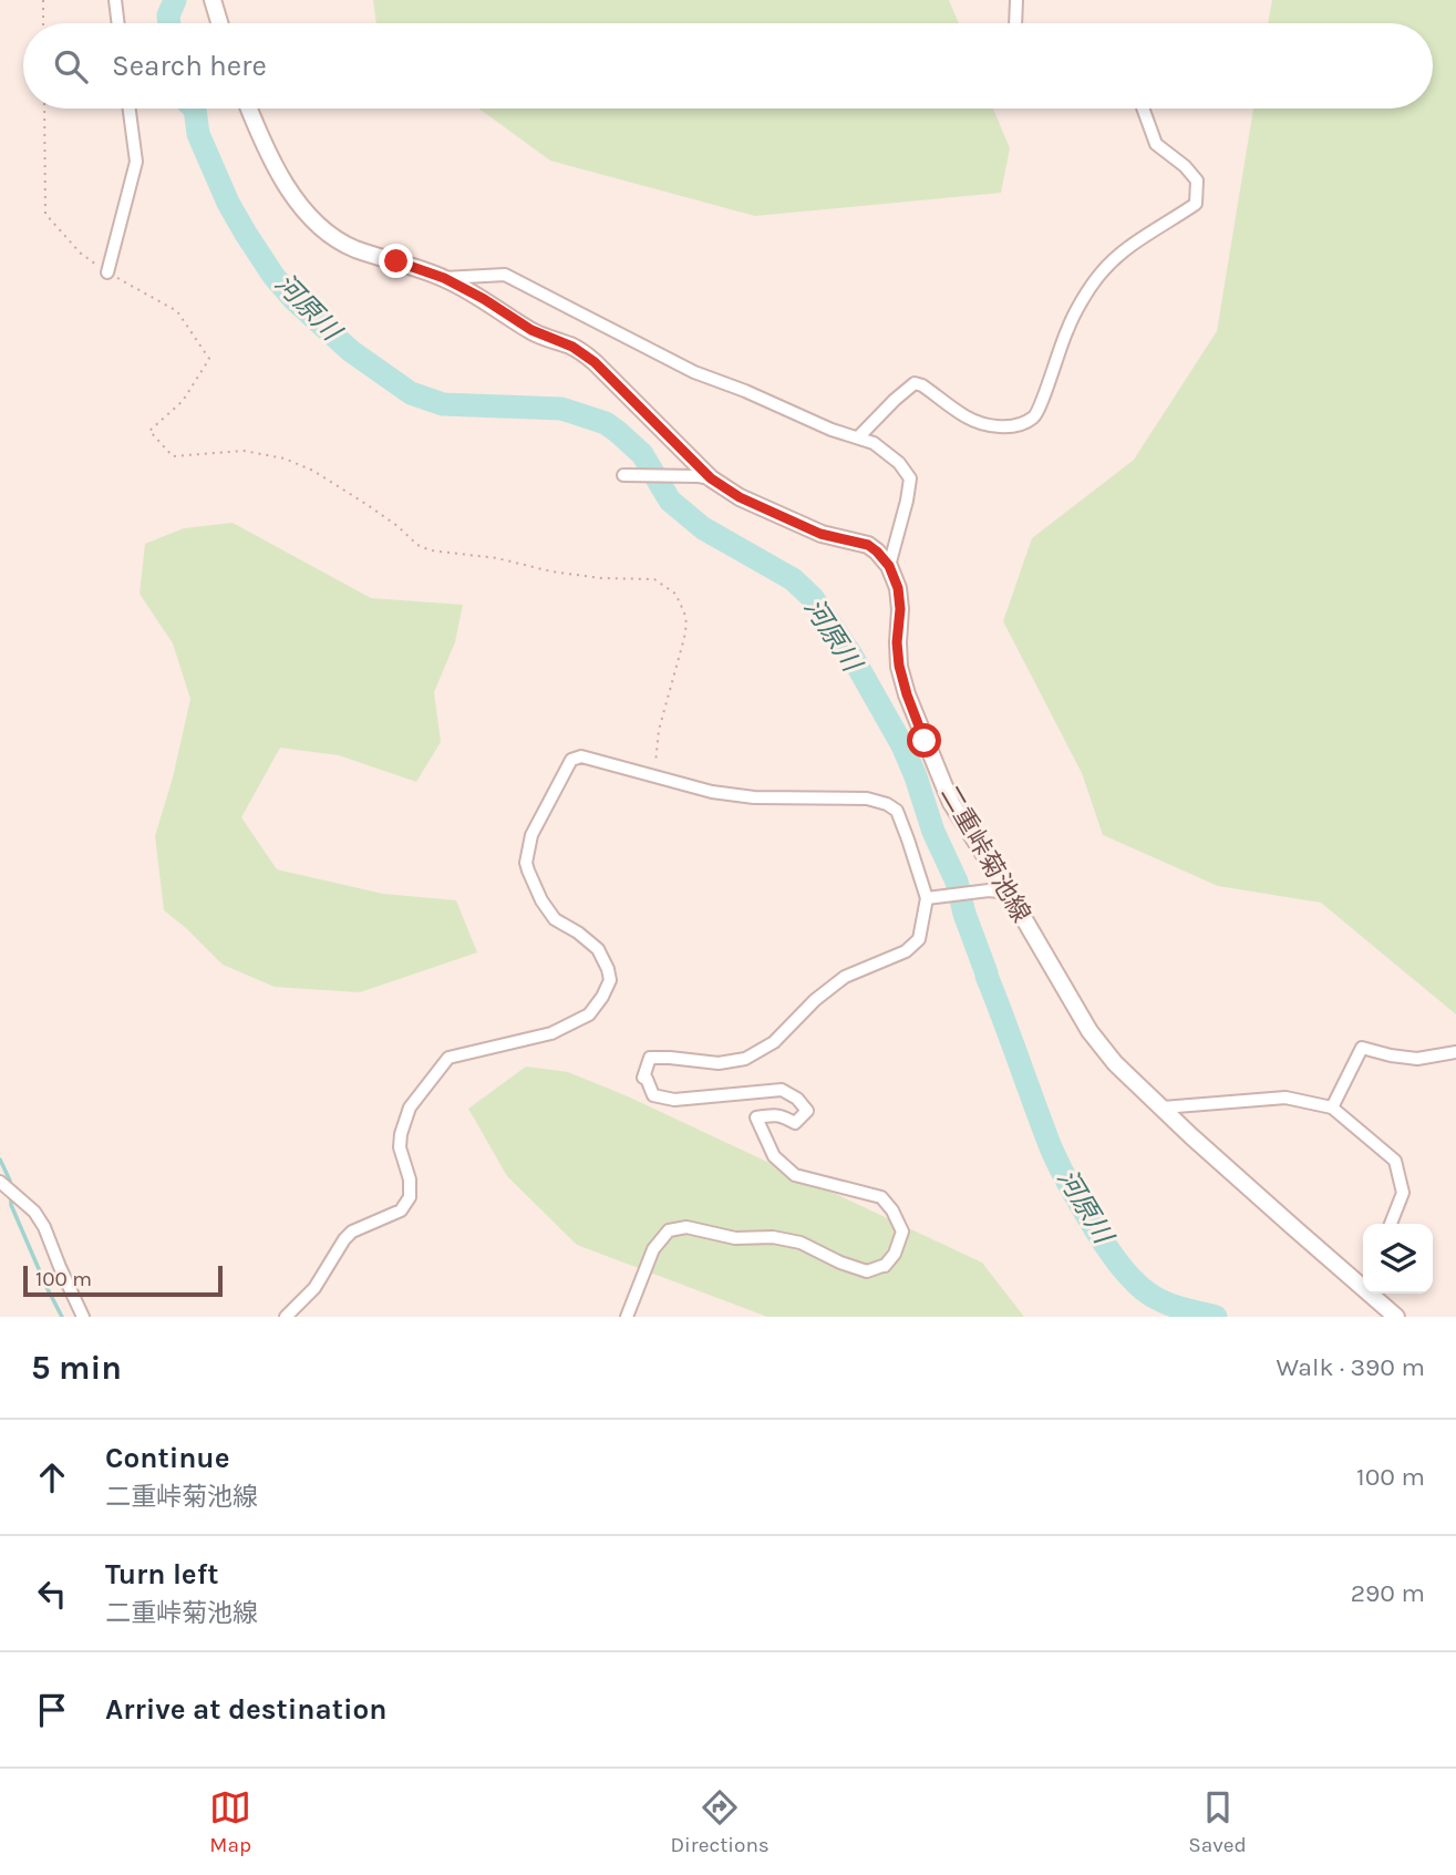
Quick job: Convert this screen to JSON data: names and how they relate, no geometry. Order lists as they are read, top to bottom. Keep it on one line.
{"streets":{"main road":["二重峠菊池線"]},"water":["河原川"],"scale_bar":"100 m","page":{"search":"Search here","scale":"100 m","heading":["5 min","Walk · 390 m"],"list":[["Continue","二重峠菊池線","100 m"],["Turn left","二重峠菊池線","290 m"],"Arrive at destination"],"nav":["Map","Directions","Saved"]}}
